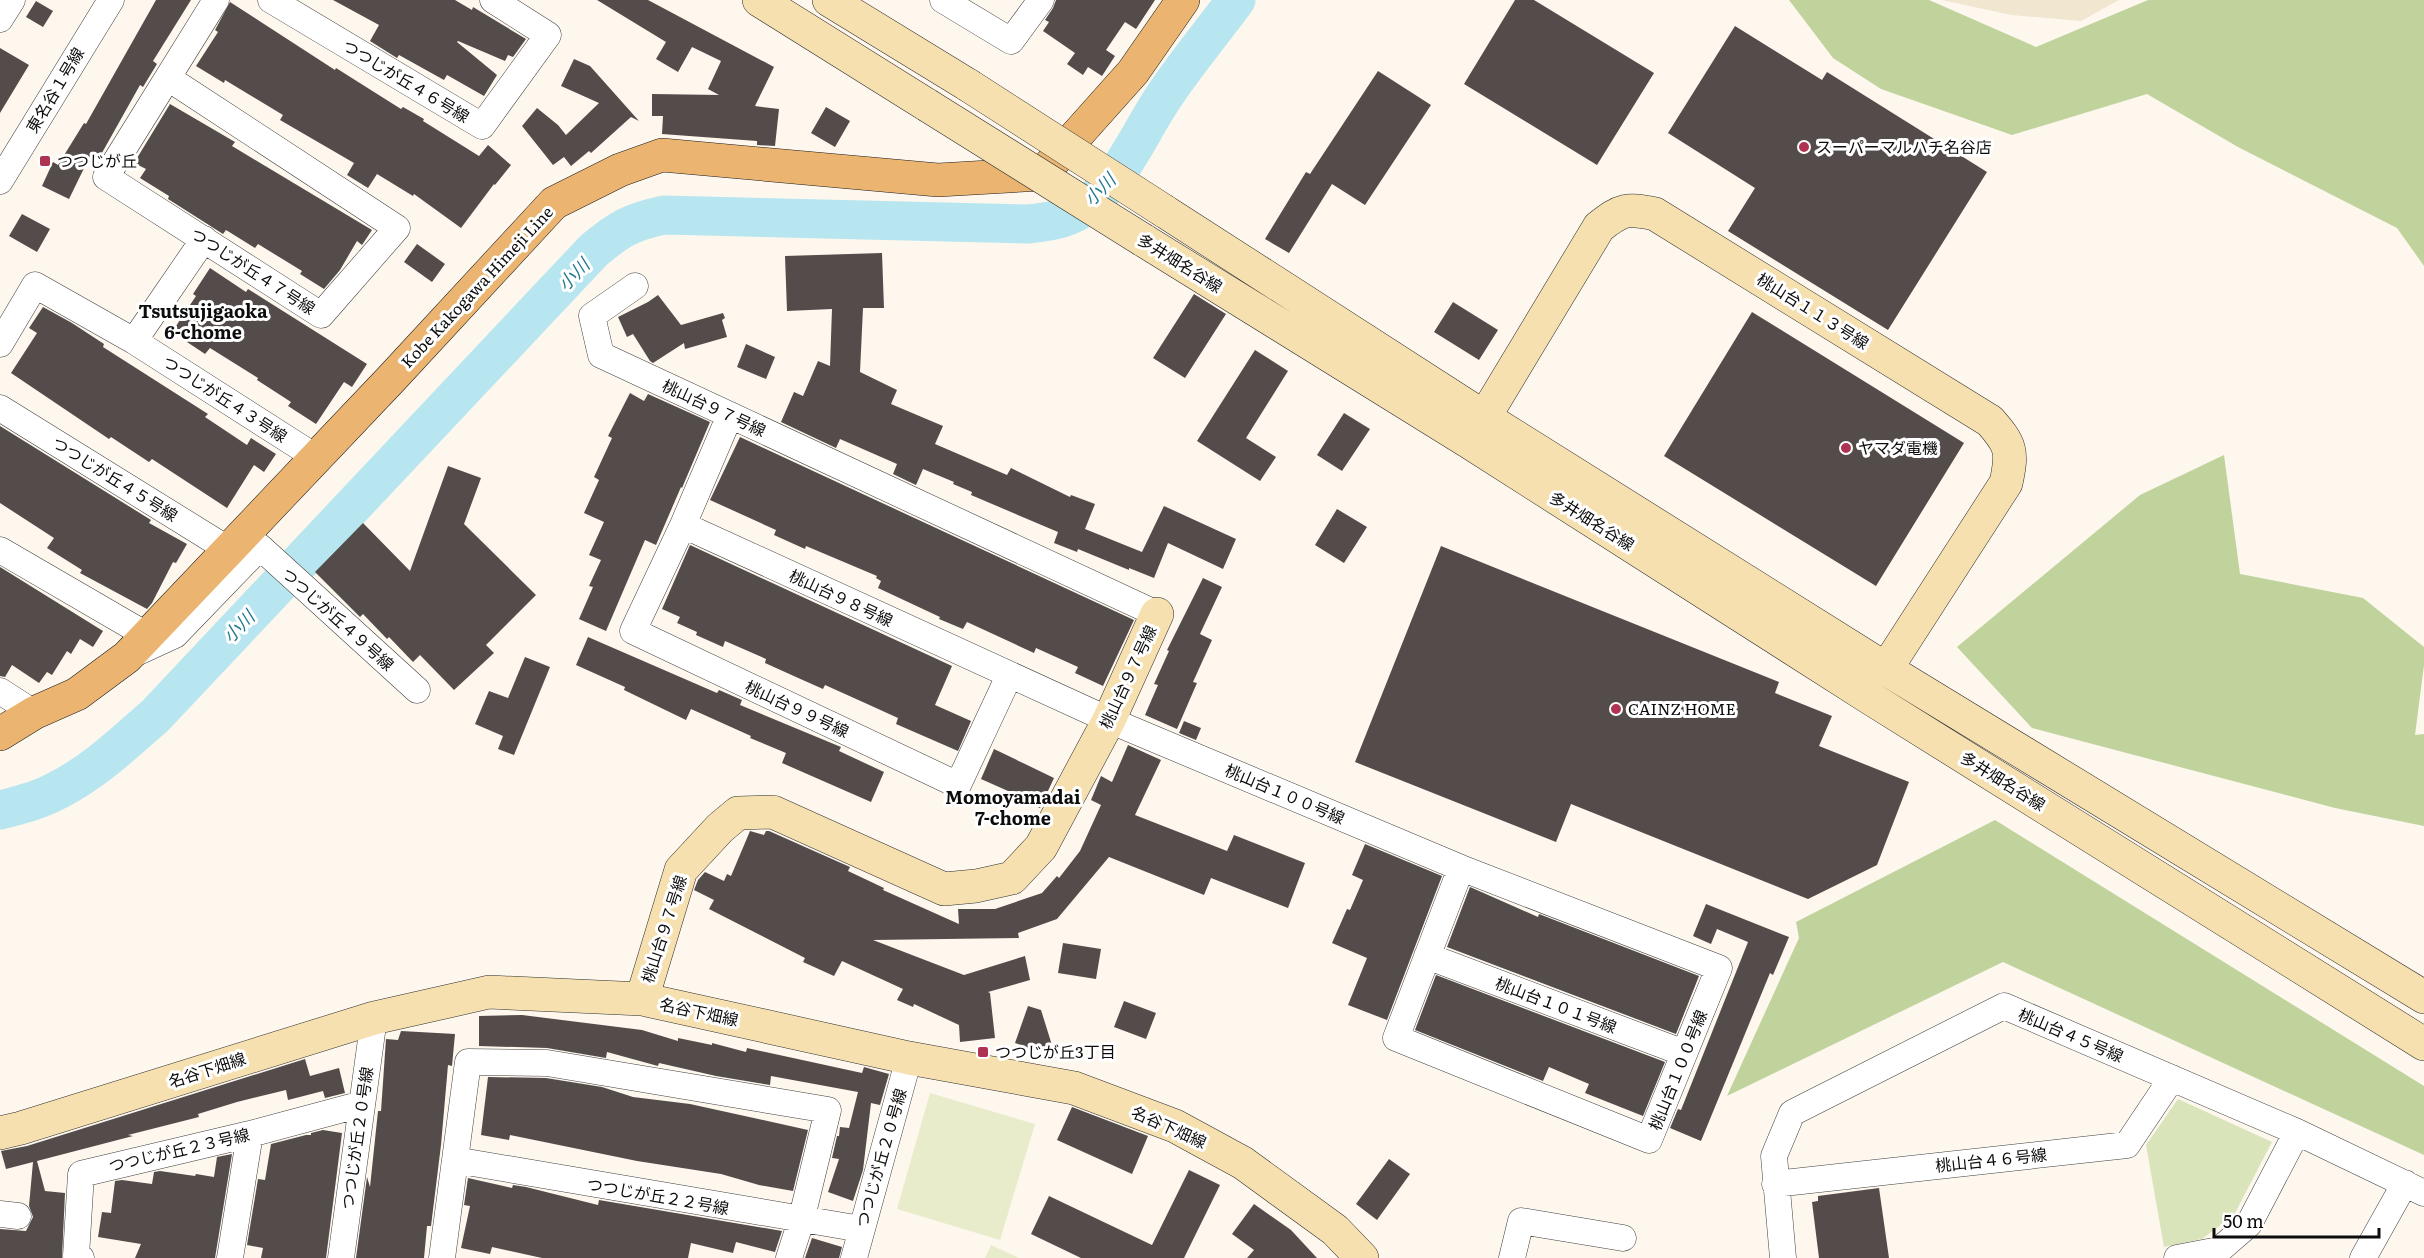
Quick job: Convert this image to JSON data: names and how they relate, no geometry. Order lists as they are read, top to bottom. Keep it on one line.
{"streets":{"main road":["Kobe Kakogawa Himeji Line"],"street":["つつじが丘４６号線","東名谷１号線","多井畑名谷線","つつじが丘４７号線","桃山台１１３号線","つつじが丘４３号線","桃山台９７号線","つつじが丘４５号線","桃山台９８号線","つつじが丘４９号線","桃山台９９号線","桃山台１００号線","桃山台１０１号線","名谷下畑線","桃山台４５号線","つつじが丘２０号線","つつじが丘２３号線","桃山台４６号線","つつじが丘２２号線"]},"crossings":[["多井畑名谷線","桃山台１１３号線"],["Kobe Kakogawa Himeji Line","つつじが丘４３号線"],["Kobe Kakogawa Himeji Line","つつじが丘４５号線"],["Kobe Kakogawa Himeji Line","つつじが丘４９号線"],["桃山台９７号線","桃山台９８号線"],["桃山台９７号線","桃山台１００号線"],["桃山台９７号線","名谷下畑線"],["つつじが丘４５号線","つつじが丘４９号線"],["桃山台９８号線","桃山台９９号線"],["桃山台９８号線","桃山台１００号線"],["桃山台１００号線","桃山台１０１号線"],["名谷下畑線","つつじが丘２０号線"],["桃山台４５号線","桃山台４６号線"],["つつじが丘２０号線","つつじが丘２３号線"],["つつじが丘２０号線","つつじが丘２２号線"]],"districts":["Tsutsujigaoka 6-chome","Momoyamadai 7-chome"],"water":["小川"],"places":{"other":["スーパーマルハチ名谷店","ヤマダ電機","CAINZ HOME"],"transit":["つつじが丘","つつじが丘3丁目"]},"scale_bar":"50 m"}
